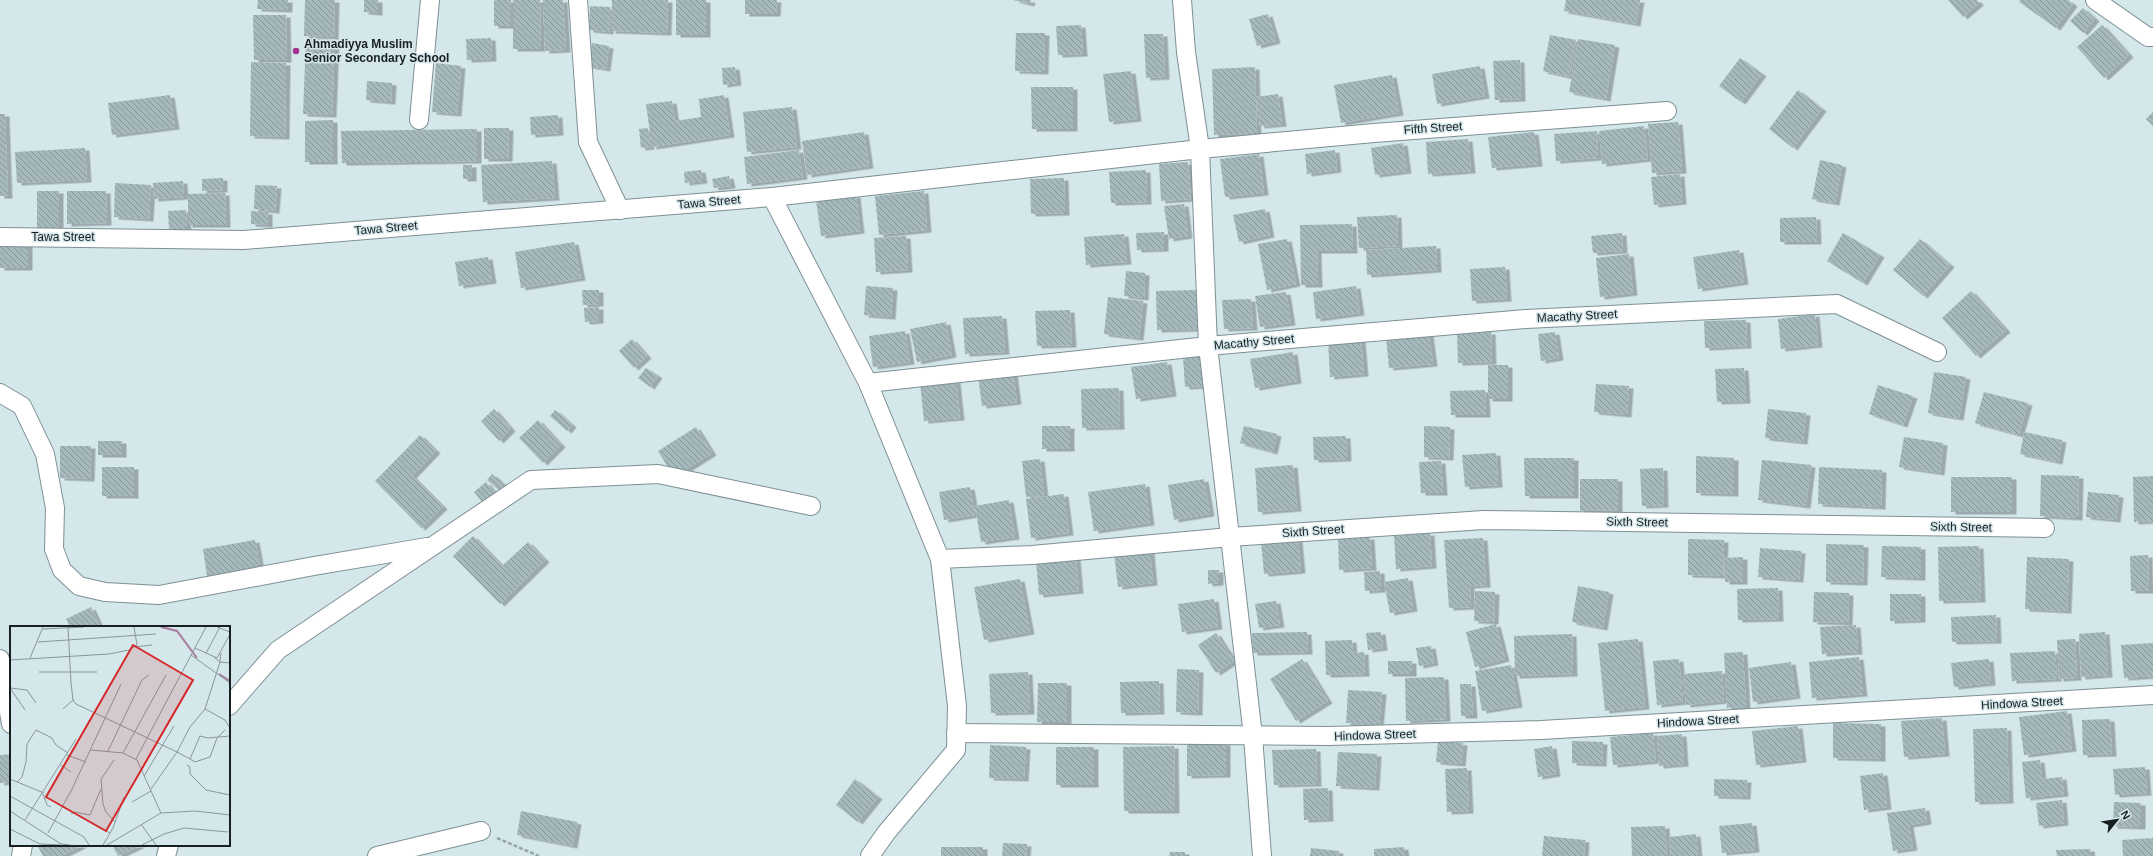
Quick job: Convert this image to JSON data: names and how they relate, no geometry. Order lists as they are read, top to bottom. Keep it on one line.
{"streets":{"street":["Fifth Street","Tawa Street","Macathy Street","Sixth Street","Hindowa Street"]},"crossings":[["Fifth Street","Tawa Street"]],"places":["Ahmadiyya Muslim Senior Secondary School"],"north":"top right"}
